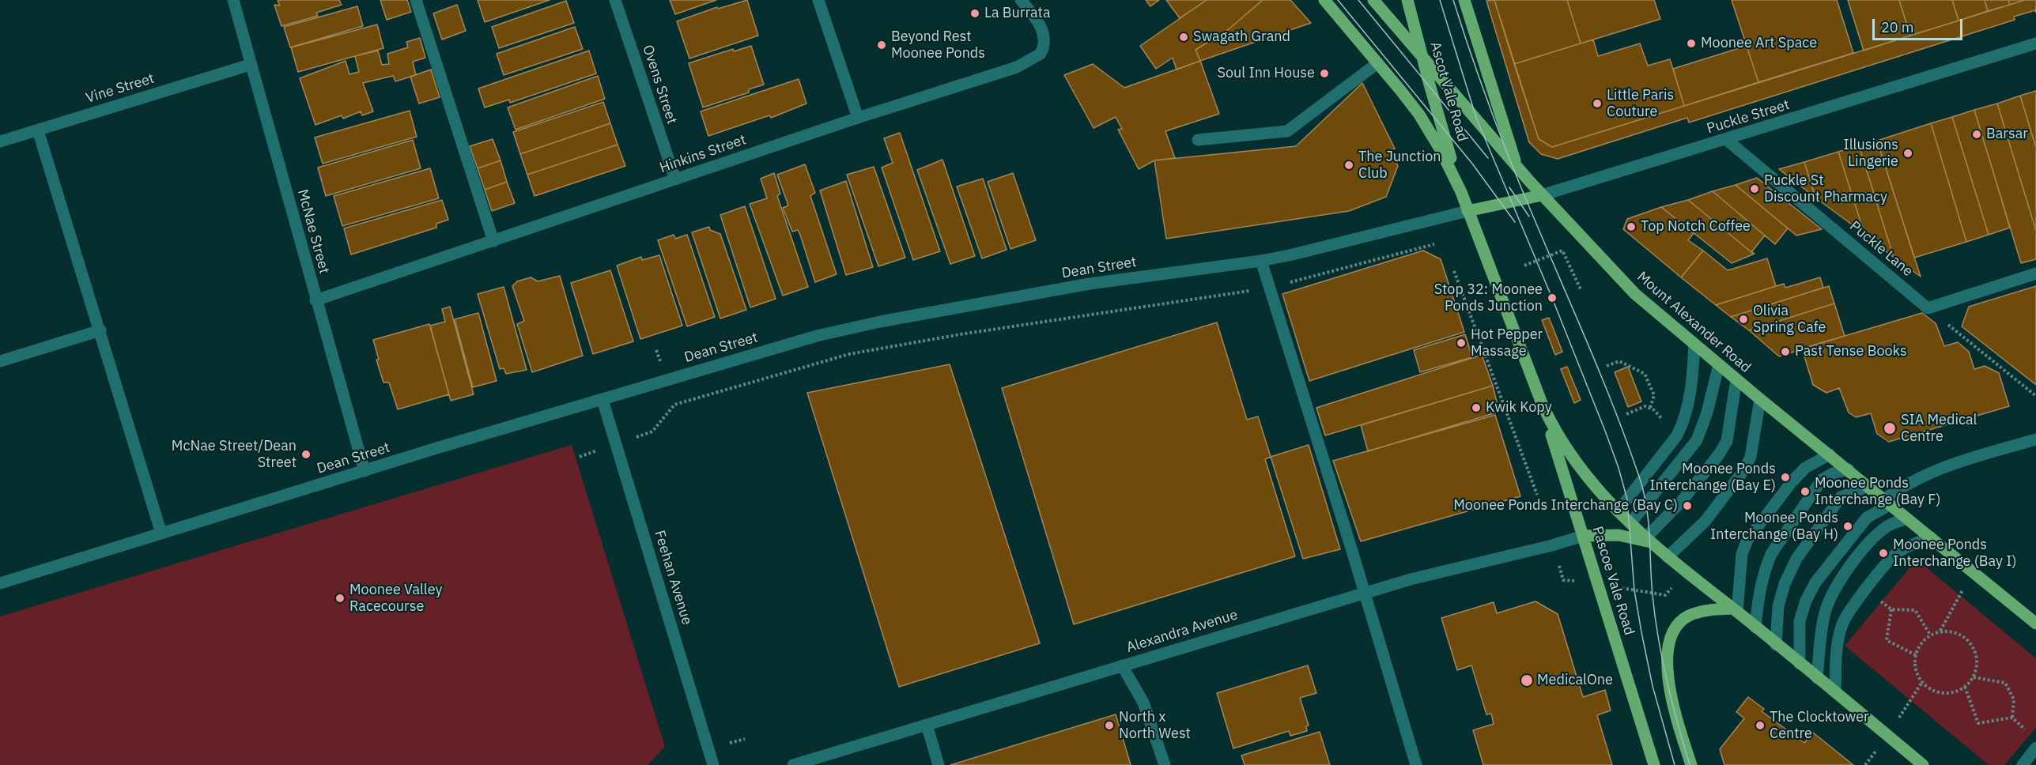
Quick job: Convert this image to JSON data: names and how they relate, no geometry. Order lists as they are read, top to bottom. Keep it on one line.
{"streets":{"main road":["Ascot Vale Road","Puckle Street","Mount Alexander Road","Pascoe Vale Road"],"street":["Ovens Street","Vine Street","Hinkins Street","McNae Street","Puckle Lane","Dean Street","Feehan Avenue","Alexandra Avenue"]},"crossings":[["Ovens Street","Hinkins Street"],["Vine Street","McNae Street"],["Ascot Vale Road","Mount Alexander Road"],["Puckle Street","Puckle Lane"],["Puckle Street","Dean Street"],["Puckle Street","Mount Alexander Road"],["Hinkins Street","McNae Street"],["McNae Street","Dean Street"],["Dean Street","Feehan Avenue"],["Pascoe Vale Road","Alexandra Avenue"]],"places":["La Burrata","Swagath Grand","Moonee Art Space","Beyond Rest Moonee Ponds","Soul Inn House","Little Paris Couture","Barsar","Illusions Lingerie","The Junction Club","Puckle St Discount Pharmacy","Top Notch Coffee","Stop 32: Moonee Ponds Junction","Olivia Spring Cafe","Hot Pepper Massage","Past Tense Books","Kwik Kopy","SIA Medical Centre","McNae Street/Dean Street","Moonee Ponds Interchange (Bay E)","Moonee Ponds Interchange (Bay F)","Moonee Ponds Interchange (Bay C)","Moonee Ponds Interchange (Bay H)","Moonee Ponds Interchange (Bay I)","Moonee Valley Racecourse","MedicalOne","North x North West","The Clocktower Centre"],"scale_bar":"20 m"}
